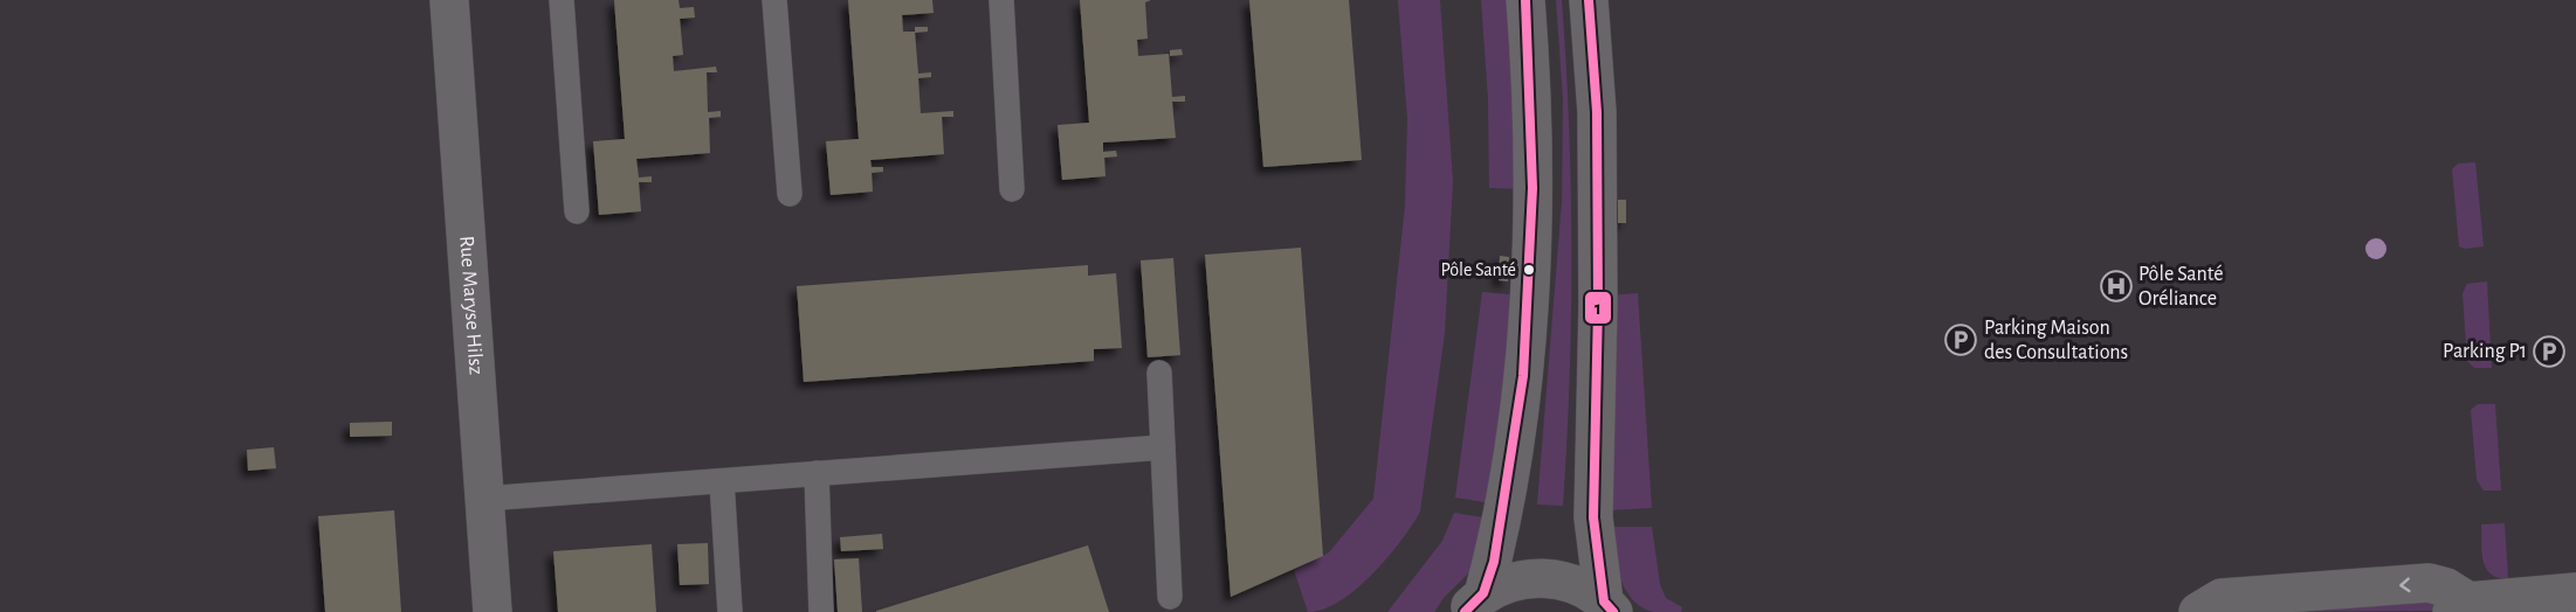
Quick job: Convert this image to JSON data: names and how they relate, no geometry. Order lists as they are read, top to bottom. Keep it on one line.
{"streets":{"main road":["Rue Maryse Hilsz"]},"places":{"other":["Pôle Santé"],"hospital":["Pôle Santé Oréliance"],"parking":["Parking Maison des Consultations","Parking P1"]},"lines":["transit line 1"]}
